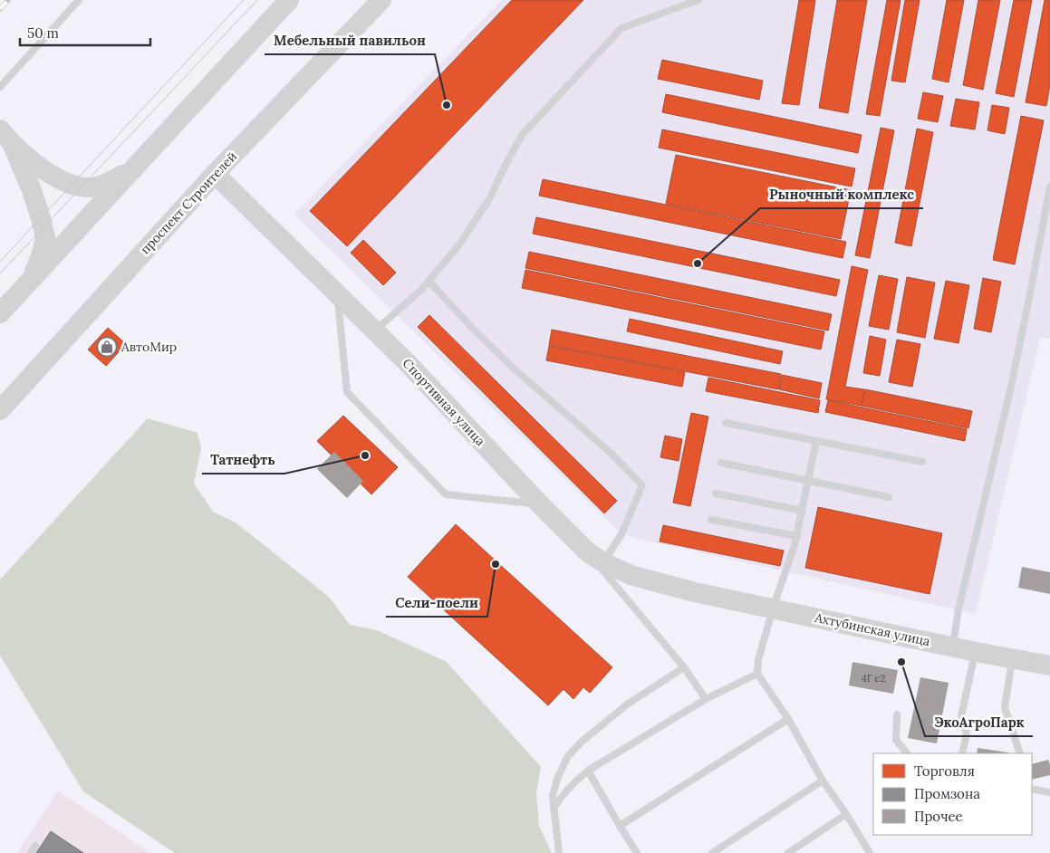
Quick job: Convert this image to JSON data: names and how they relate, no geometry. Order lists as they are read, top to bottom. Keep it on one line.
{"streets":{"street":["проспект Строителей","Спортивная улица","Ахтубинская улица"]},"crossings":[["проспект Строителей","Спортивная улица"],["Спортивная улица","Ахтубинская улица"]],"places":{"other":["Мебельный павильон","Рыночный комплекс","Татнефть","Сели-поели","ЭкоАгроПарк"],"shop":["АвтоМир"]},"house_numbers":["4Г с2"],"legend":["Торговля","Промзона","Прочее"],"scale_bar":"50 m"}
